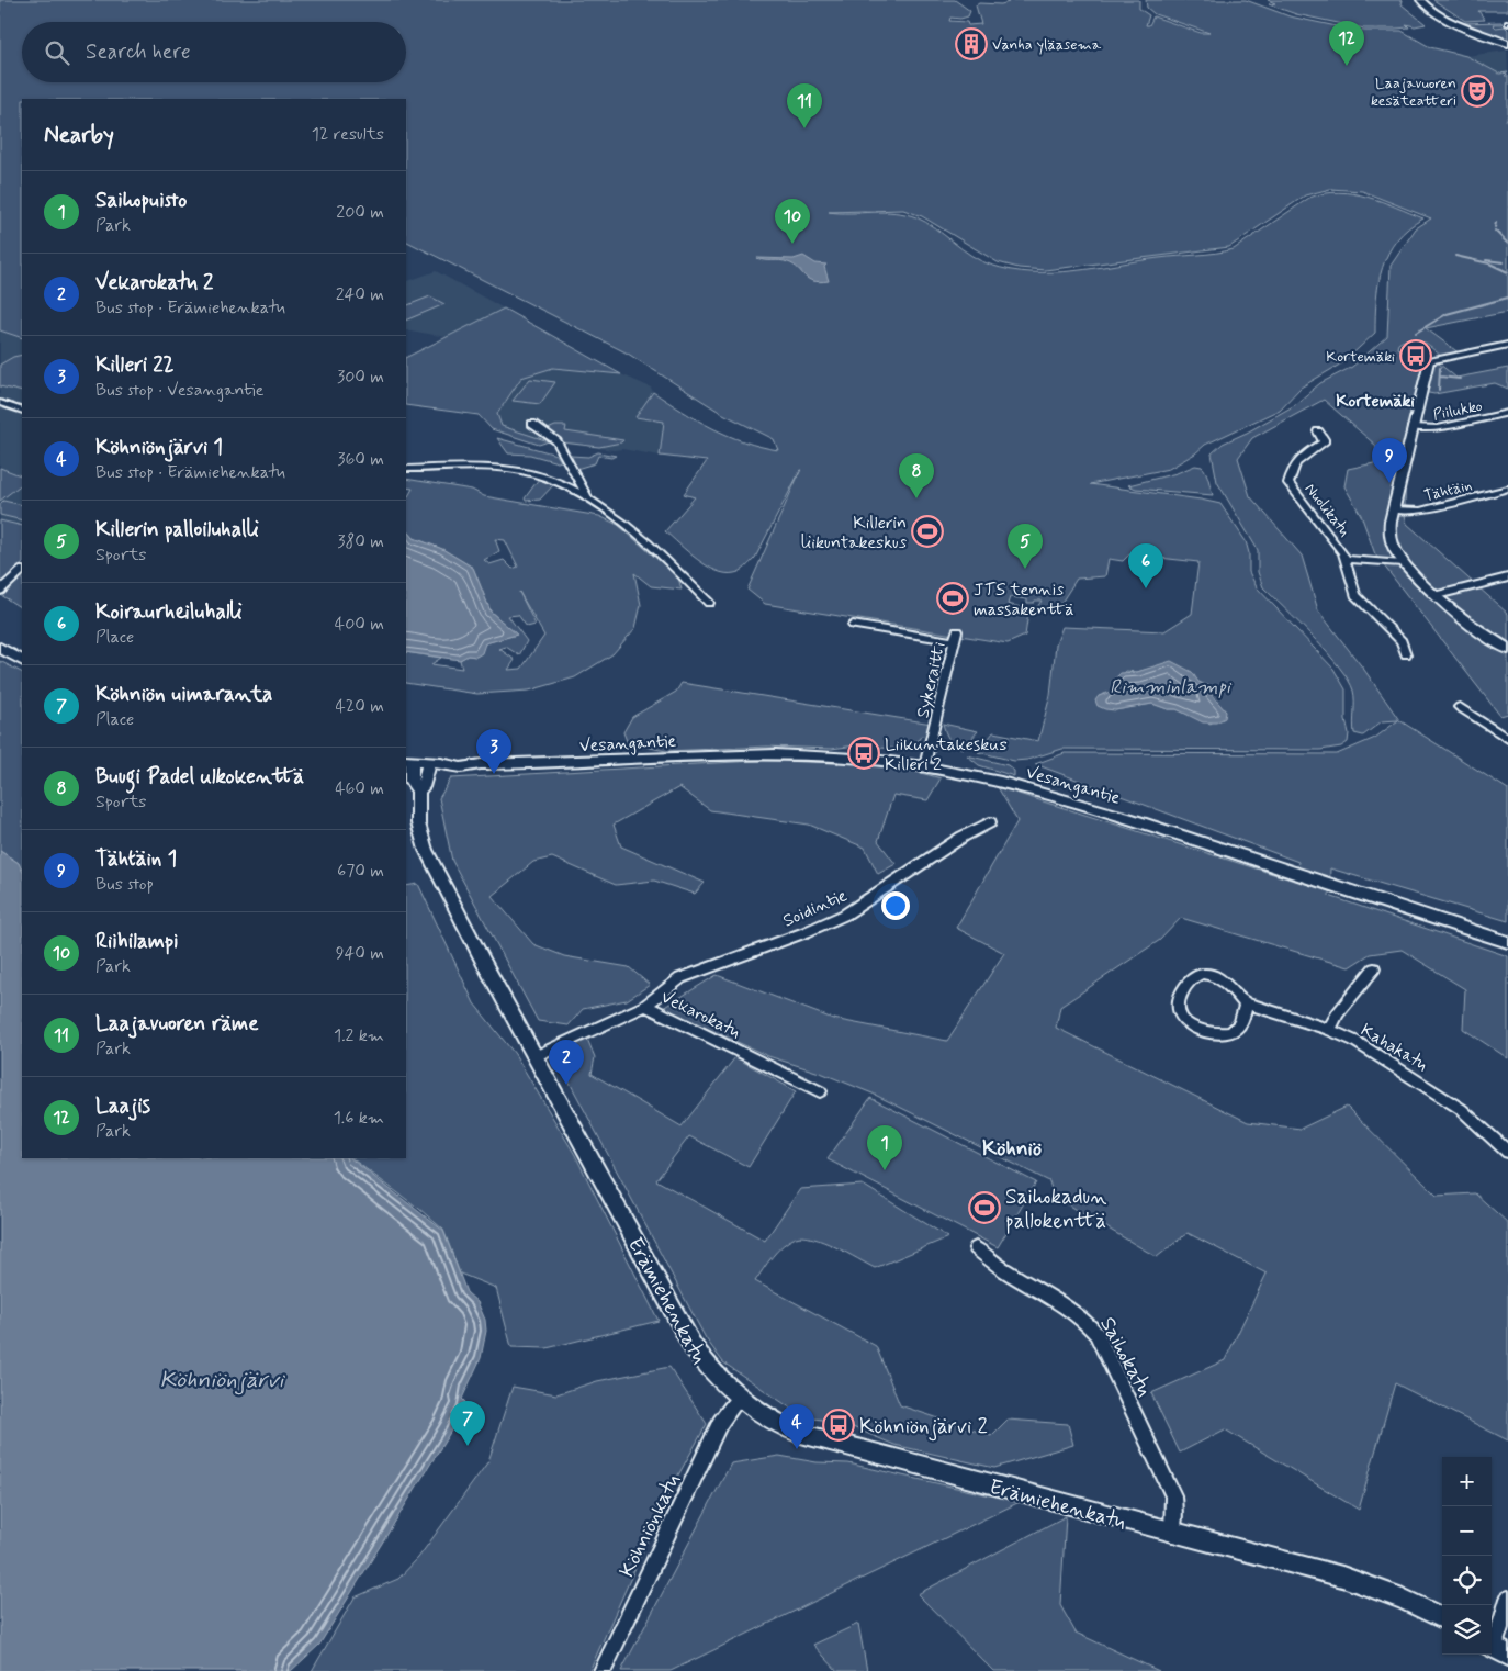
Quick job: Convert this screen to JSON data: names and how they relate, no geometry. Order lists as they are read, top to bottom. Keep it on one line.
{"streets":{"street":["Piilukko","Tähtäin","Nuolikatu","Sykeraitti","Vesangantie","Soidintie","Vekarokatu","Kahakatu","Erämiehenkatu","Saihokatu","Köhniönkatu"]},"crossings":[["Sykeraitti","Vesangantie"],["Vesangantie","Erämiehenkatu"],["Soidintie","Vekarokatu"],["Vekarokatu","Erämiehenkatu"],["Erämiehenkatu","Saihokatu"],["Erämiehenkatu","Köhniönkatu"]],"districts":["Kortemäki","Köhniö"],"water":["Rimminlampi","Köhniönjärvi"],"places":{"building":["Vanha yläasema"],"theatre":["Laajavuoren kesäteatteri"],"bus stop":["Kortemäki","Liikuntakeskus Killeri 2","Köhniönjärvi 2"],"sports":["Killerin liikuntakeskus","JTS tennis massakenttä","Saihokadun pallokenttä"]},"page":{"pins":["12","11","10","9","8","5","6","3","2","1","7","4"],"search":"Search here","heading":["Nearby","12 results"],"list":[{"mark":"1","name":"Saihopuisto","note":"Park","value":"200 m"},{"mark":"2","name":"Vekarokatu 2","note":"Bus stop · Erämiehenkatu","value":"240 m"},{"mark":"3","name":"Killeri 22","note":"Bus stop · Vesangantie","value":"300 m"},{"mark":"4","name":"Köhniönjärvi 1","note":"Bus stop · Erämiehenkatu","value":"360 m"},{"mark":"5","name":"Killerin palloiluhalli","note":"Sports","value":"380 m"},{"mark":"6","name":"Koiraurheiluhalli","note":"Place","value":"400 m"},{"mark":"7","name":"Köhniön uimaranta","note":"Place","value":"420 m"},{"mark":"8","name":"Buugi Padel ulkokenttä","note":"Sports","value":"460 m"},{"mark":"9","name":"Tähtäin 1","note":"Bus stop","value":"670 m"},{"mark":"10","name":"Riihilampi","note":"Park","value":"940 m"},{"mark":"11","name":"Laajavuoren räme","note":"Park","value":"1.2 km"},{"mark":"12","name":"Laajis","note":"Park","value":"1.6 km"}],"map_buttons":["+","−"]}}
